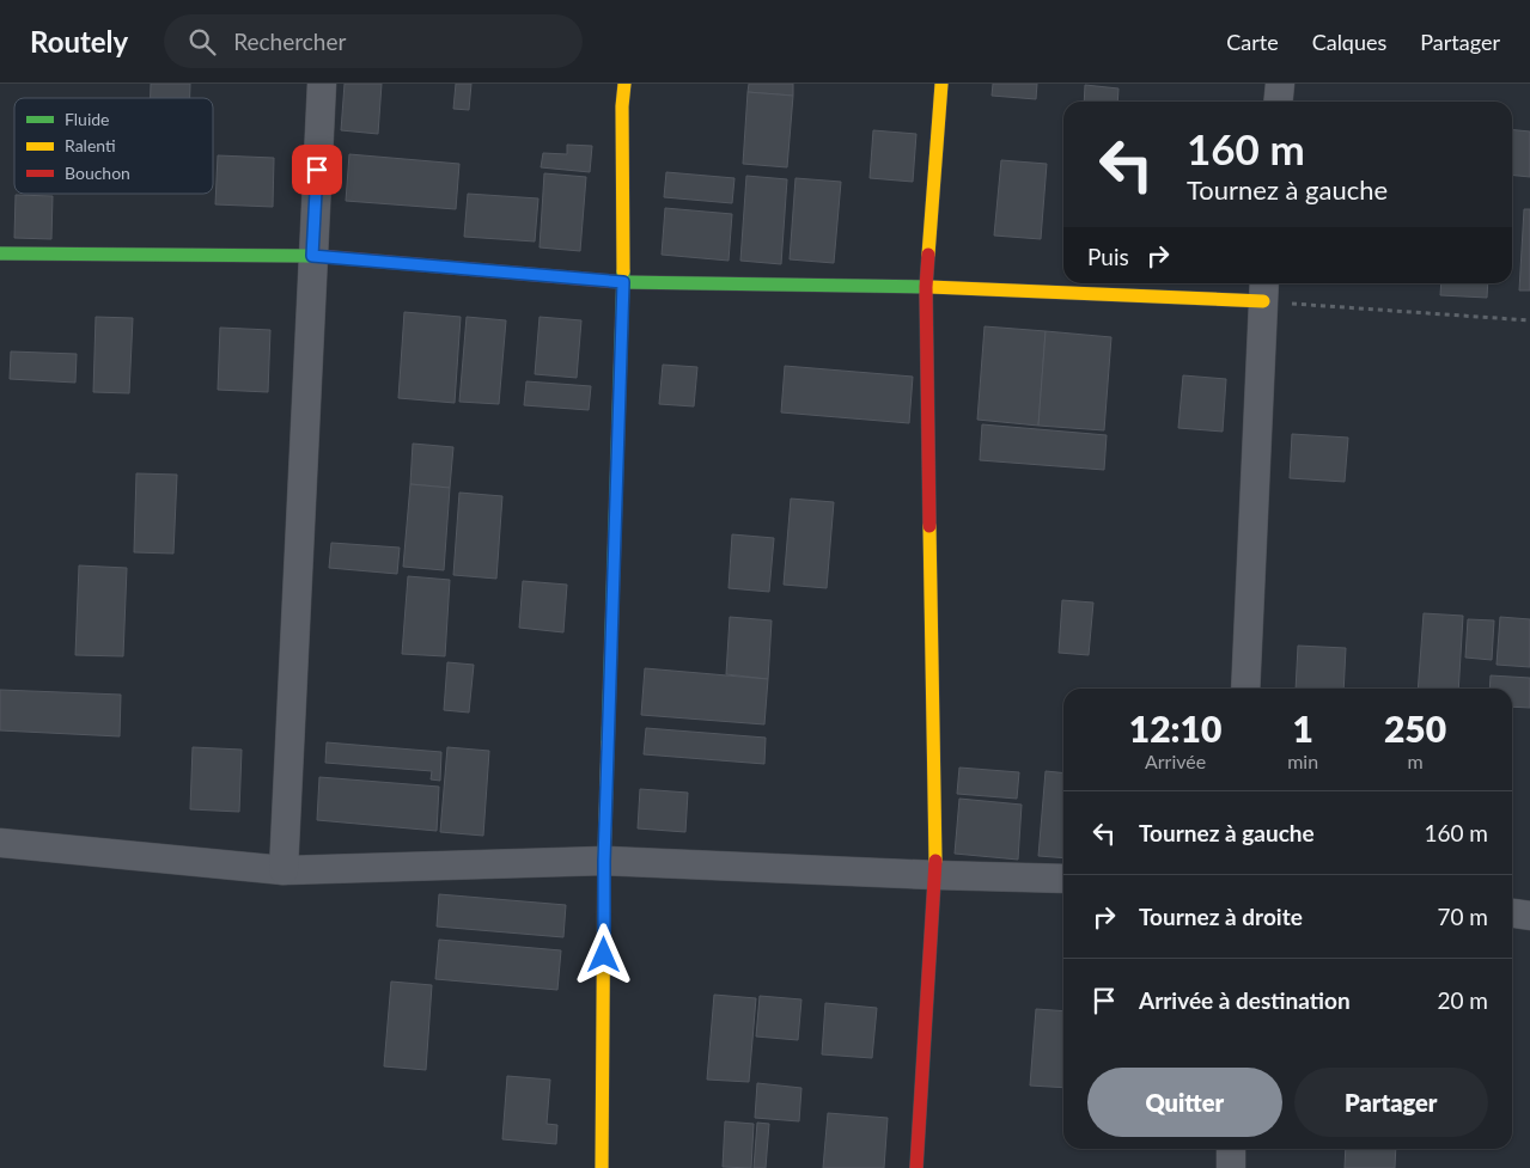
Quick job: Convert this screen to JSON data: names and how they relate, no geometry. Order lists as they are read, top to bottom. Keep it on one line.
{"legend":["Fluide","Ralenti","Bouchon"],"page":{"header":"Routely","search":"Rechercher","nav":["Carte","Calques","Partager"],"turn":["160 m","Tournez à gauche"],"then":"Puis","eta":["12:10","Arrivée","1","min","250","m"],"list":[{"name":"Tournez à gauche","value":"160 m"},{"name":"Tournez à droite","value":"70 m"},{"name":"Arrivée à destination","value":"20 m"}],"buttons":["Quitter","Partager"]}}
